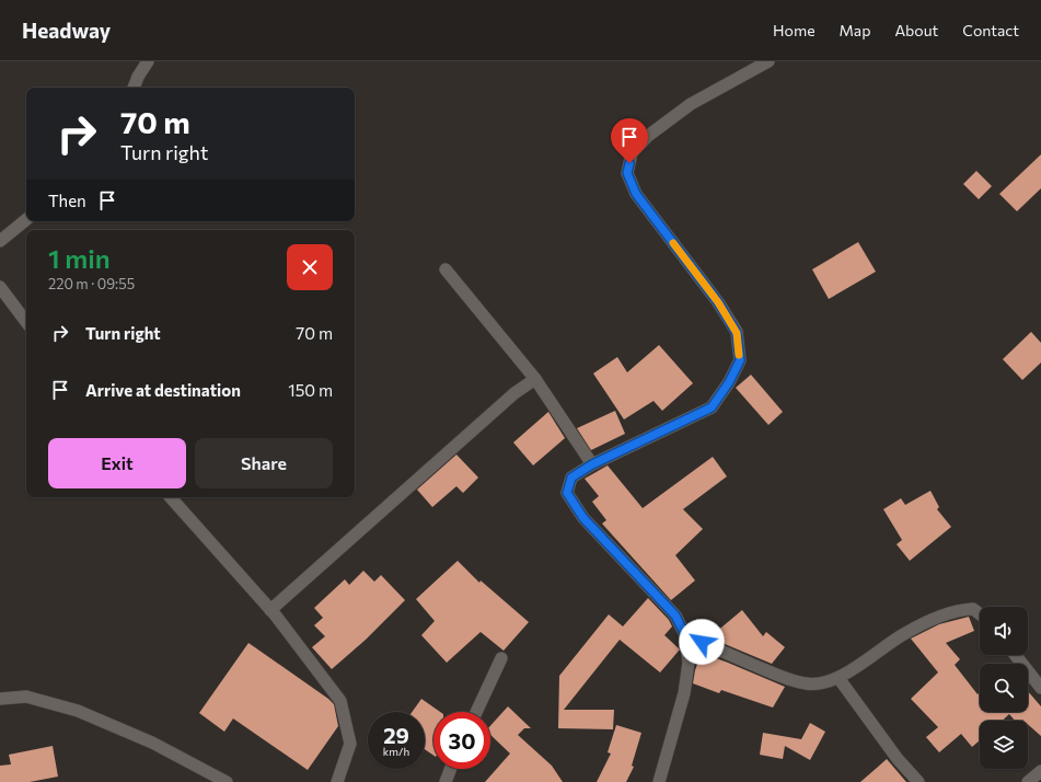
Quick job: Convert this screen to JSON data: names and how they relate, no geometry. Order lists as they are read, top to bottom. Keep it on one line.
{"page":{"header":"Headway","nav":["Home","Map","About","Contact"],"turn":["70 m","Turn right"],"then":"Then","heading":["1 min","220 m · 09:55"],"list":[{"name":"Turn right","value":"70 m"},{"name":"Arrive at destination","value":"150 m"}],"buttons":["Exit","Share"],"speed":"29 km/h","limit":"30"}}
